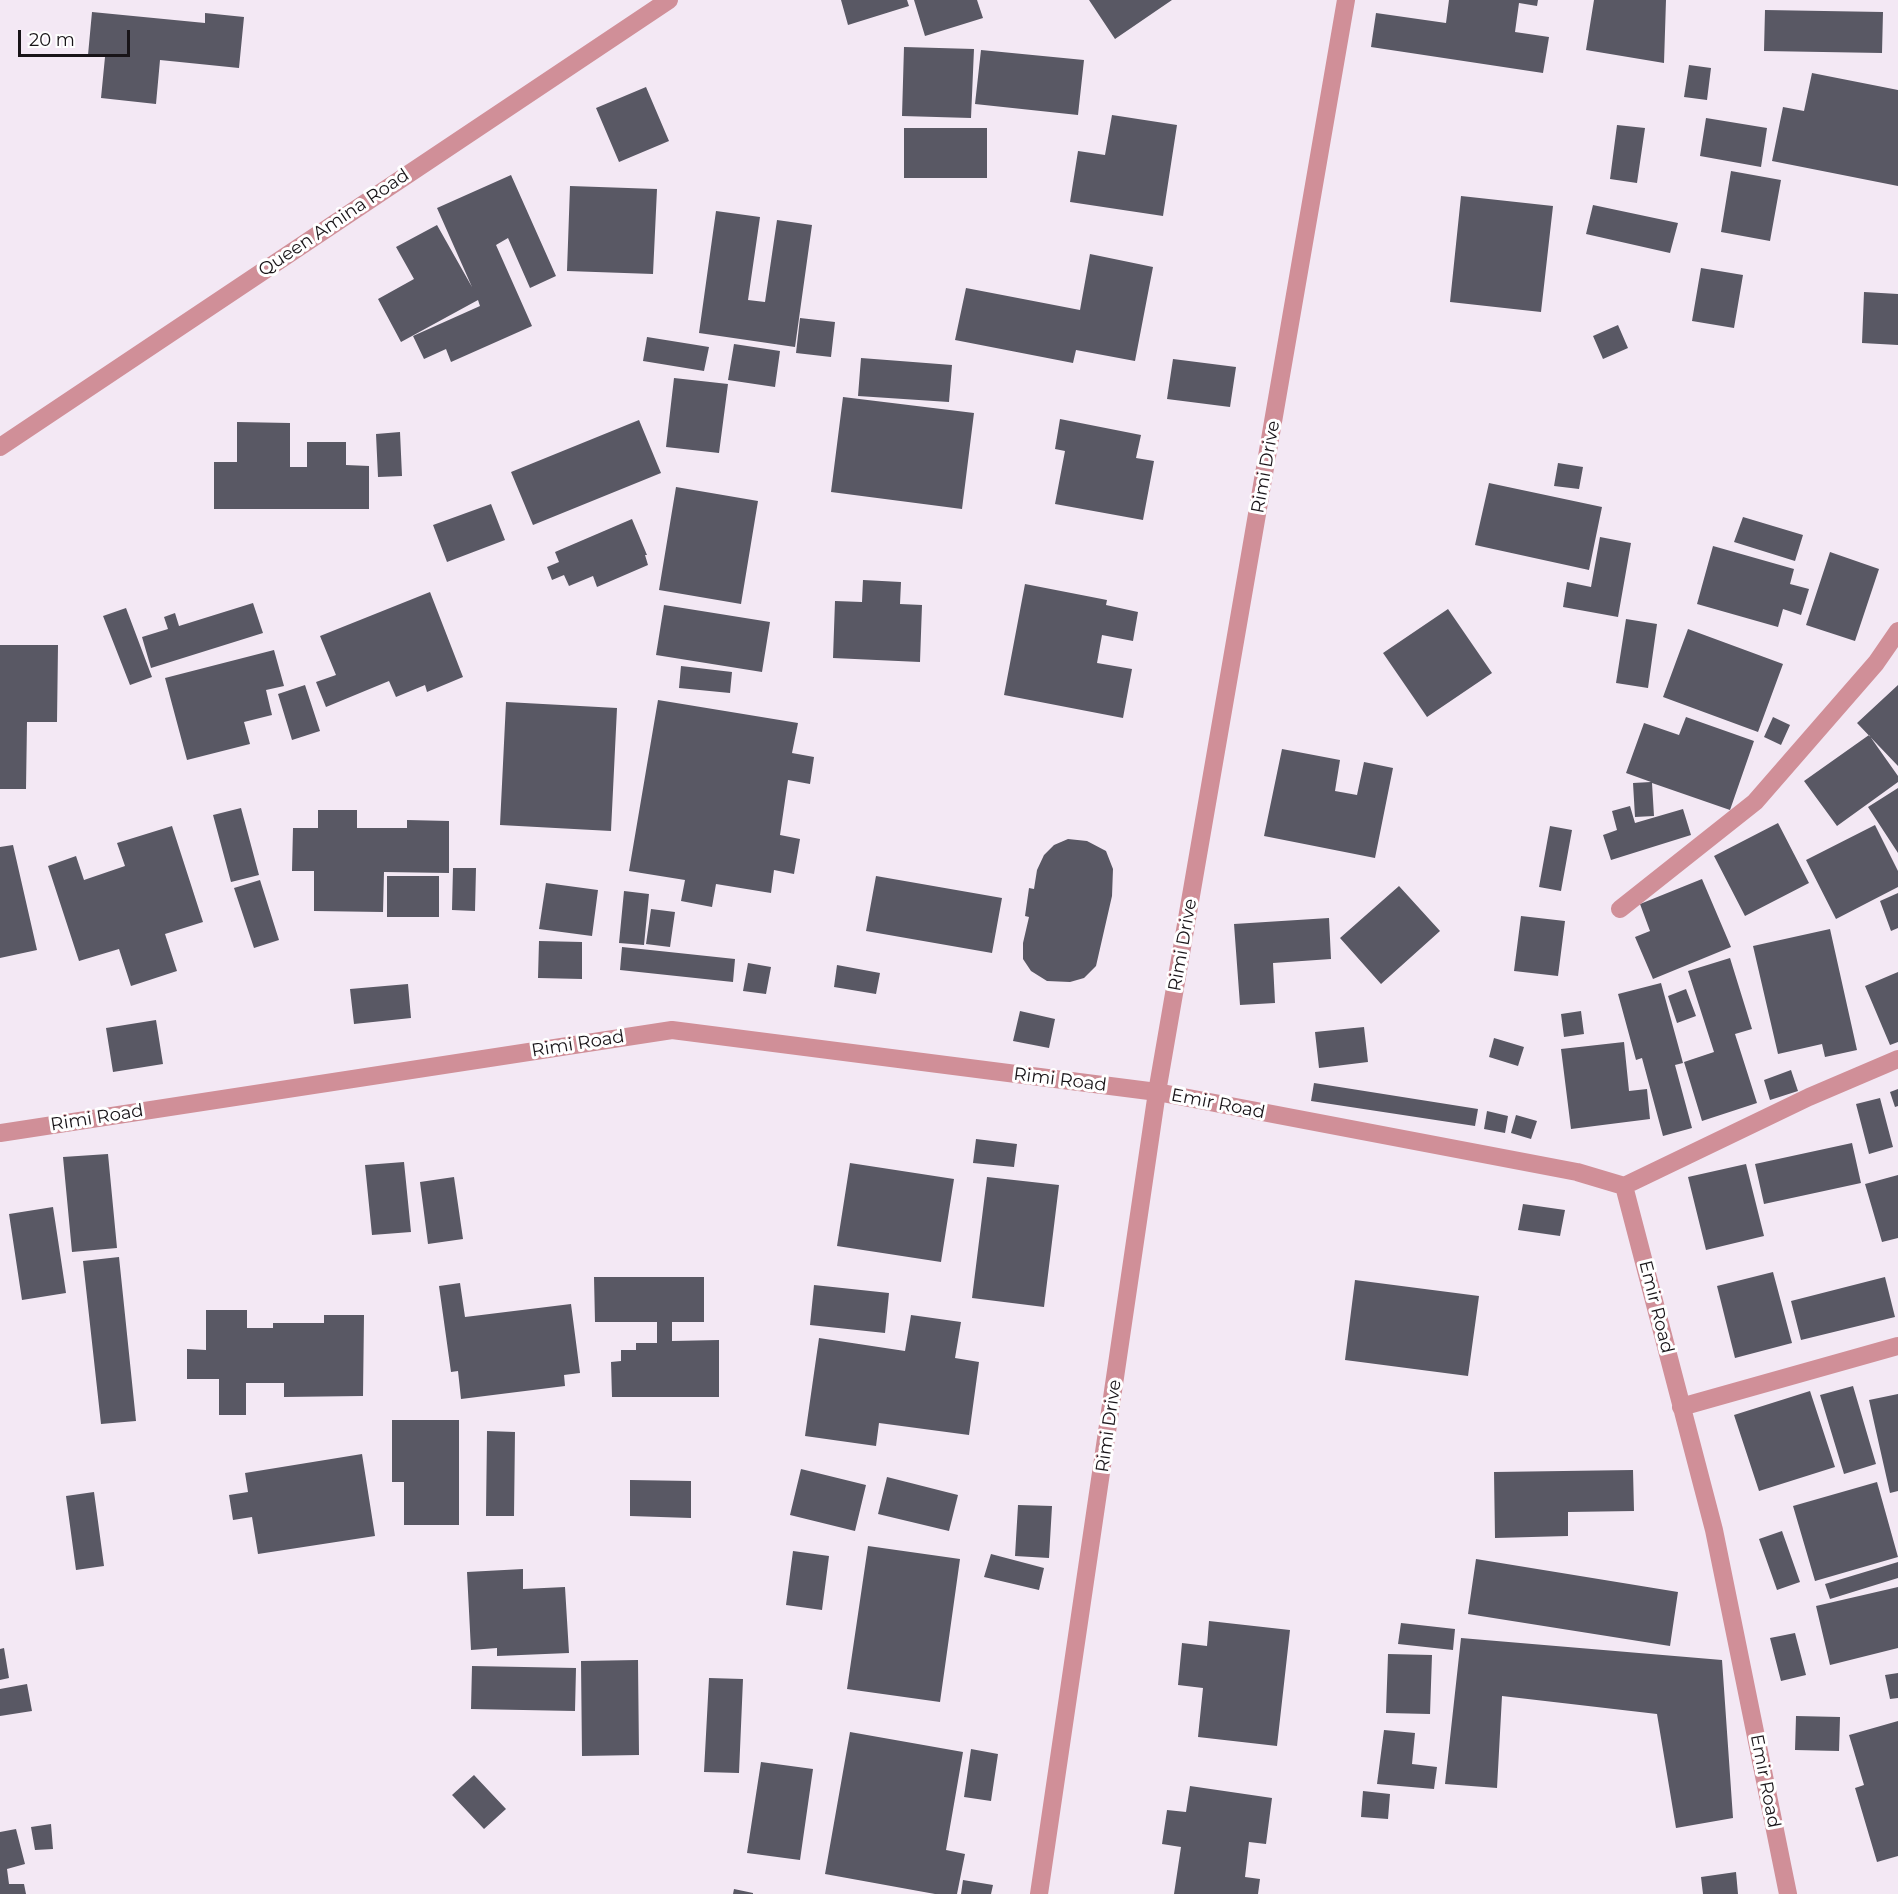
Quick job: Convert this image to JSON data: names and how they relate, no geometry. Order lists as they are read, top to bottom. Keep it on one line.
{"streets":{"street":["Queen Amina Road","Rimi Drive","Rimi Road","Emir Road"]},"crossings":[["Rimi Drive","Rimi Road"],["Rimi Drive","Emir Road"],["Rimi Road","Emir Road"]],"scale_bar":"20 m"}
